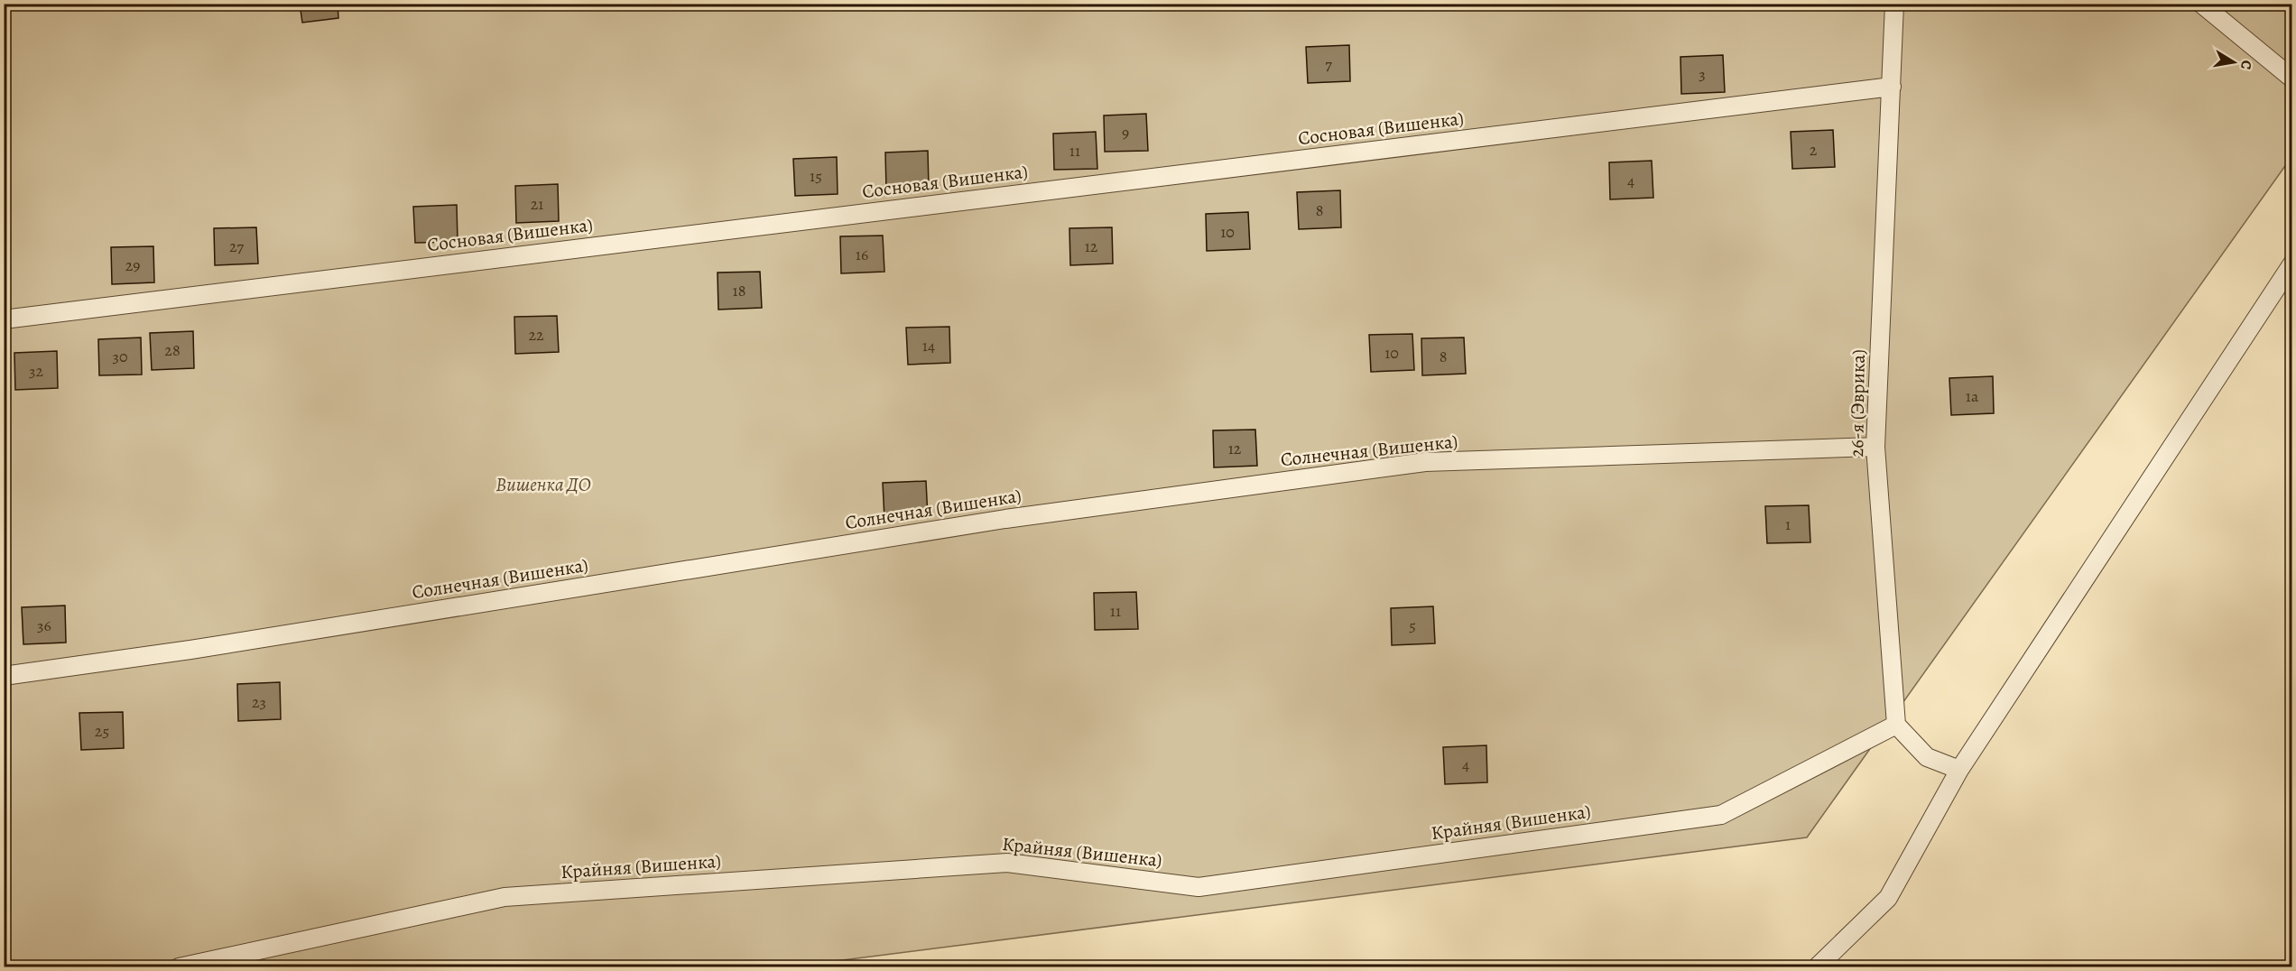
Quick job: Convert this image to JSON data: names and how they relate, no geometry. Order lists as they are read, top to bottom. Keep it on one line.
{"streets":{"lane":["Сосновая (Вишенка)","26-я (Эврика)","Солнечная (Вишенка)","Крайняя (Вишенка)"]},"crossings":[["Сосновая (Вишенка)","26-я (Эврика)"],["26-я (Эврика)","Солнечная (Вишенка)"],["26-я (Эврика)","Крайняя (Вишенка)"]],"parks":["Вишенка ДО"],"house_numbers":["7","3","9","2","11","15","4","21","8","10","27","12","16","29","18","22","14","28","10","30","8","32","1а","12","1","11","36","5","23","25","4"],"north":"right"}
